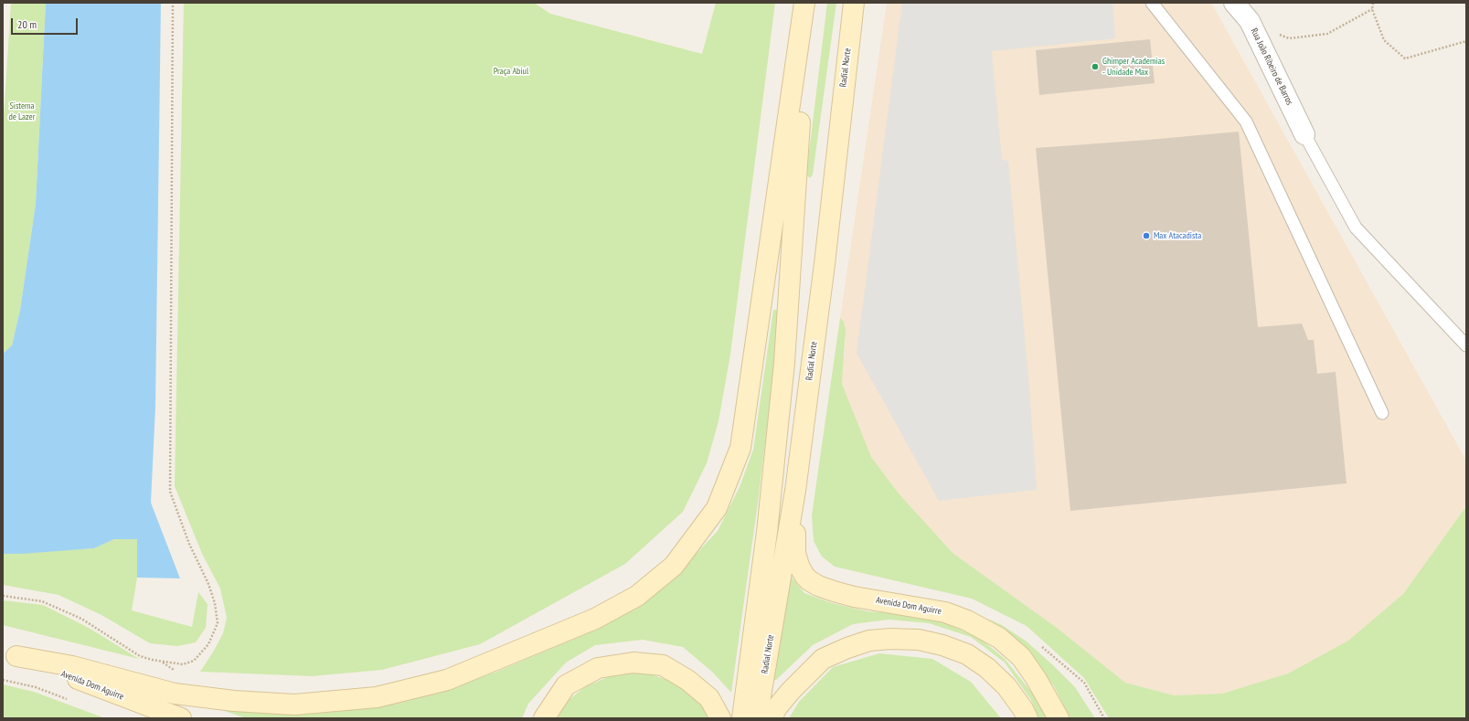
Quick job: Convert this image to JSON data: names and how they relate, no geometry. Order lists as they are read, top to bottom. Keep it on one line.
{"streets":{"main road":["Radial Norte","Avenida Dom Aguirre"],"street":["Rua João Ribeiro de Barros"]},"crossings":[["Radial Norte","Avenida Dom Aguirre"]],"parks":["Praça Abiul","Sistema de Lazer"],"places":["Ghimper Academias - Unidade Max","Max Atacadista"],"scale_bar":"20 m"}
